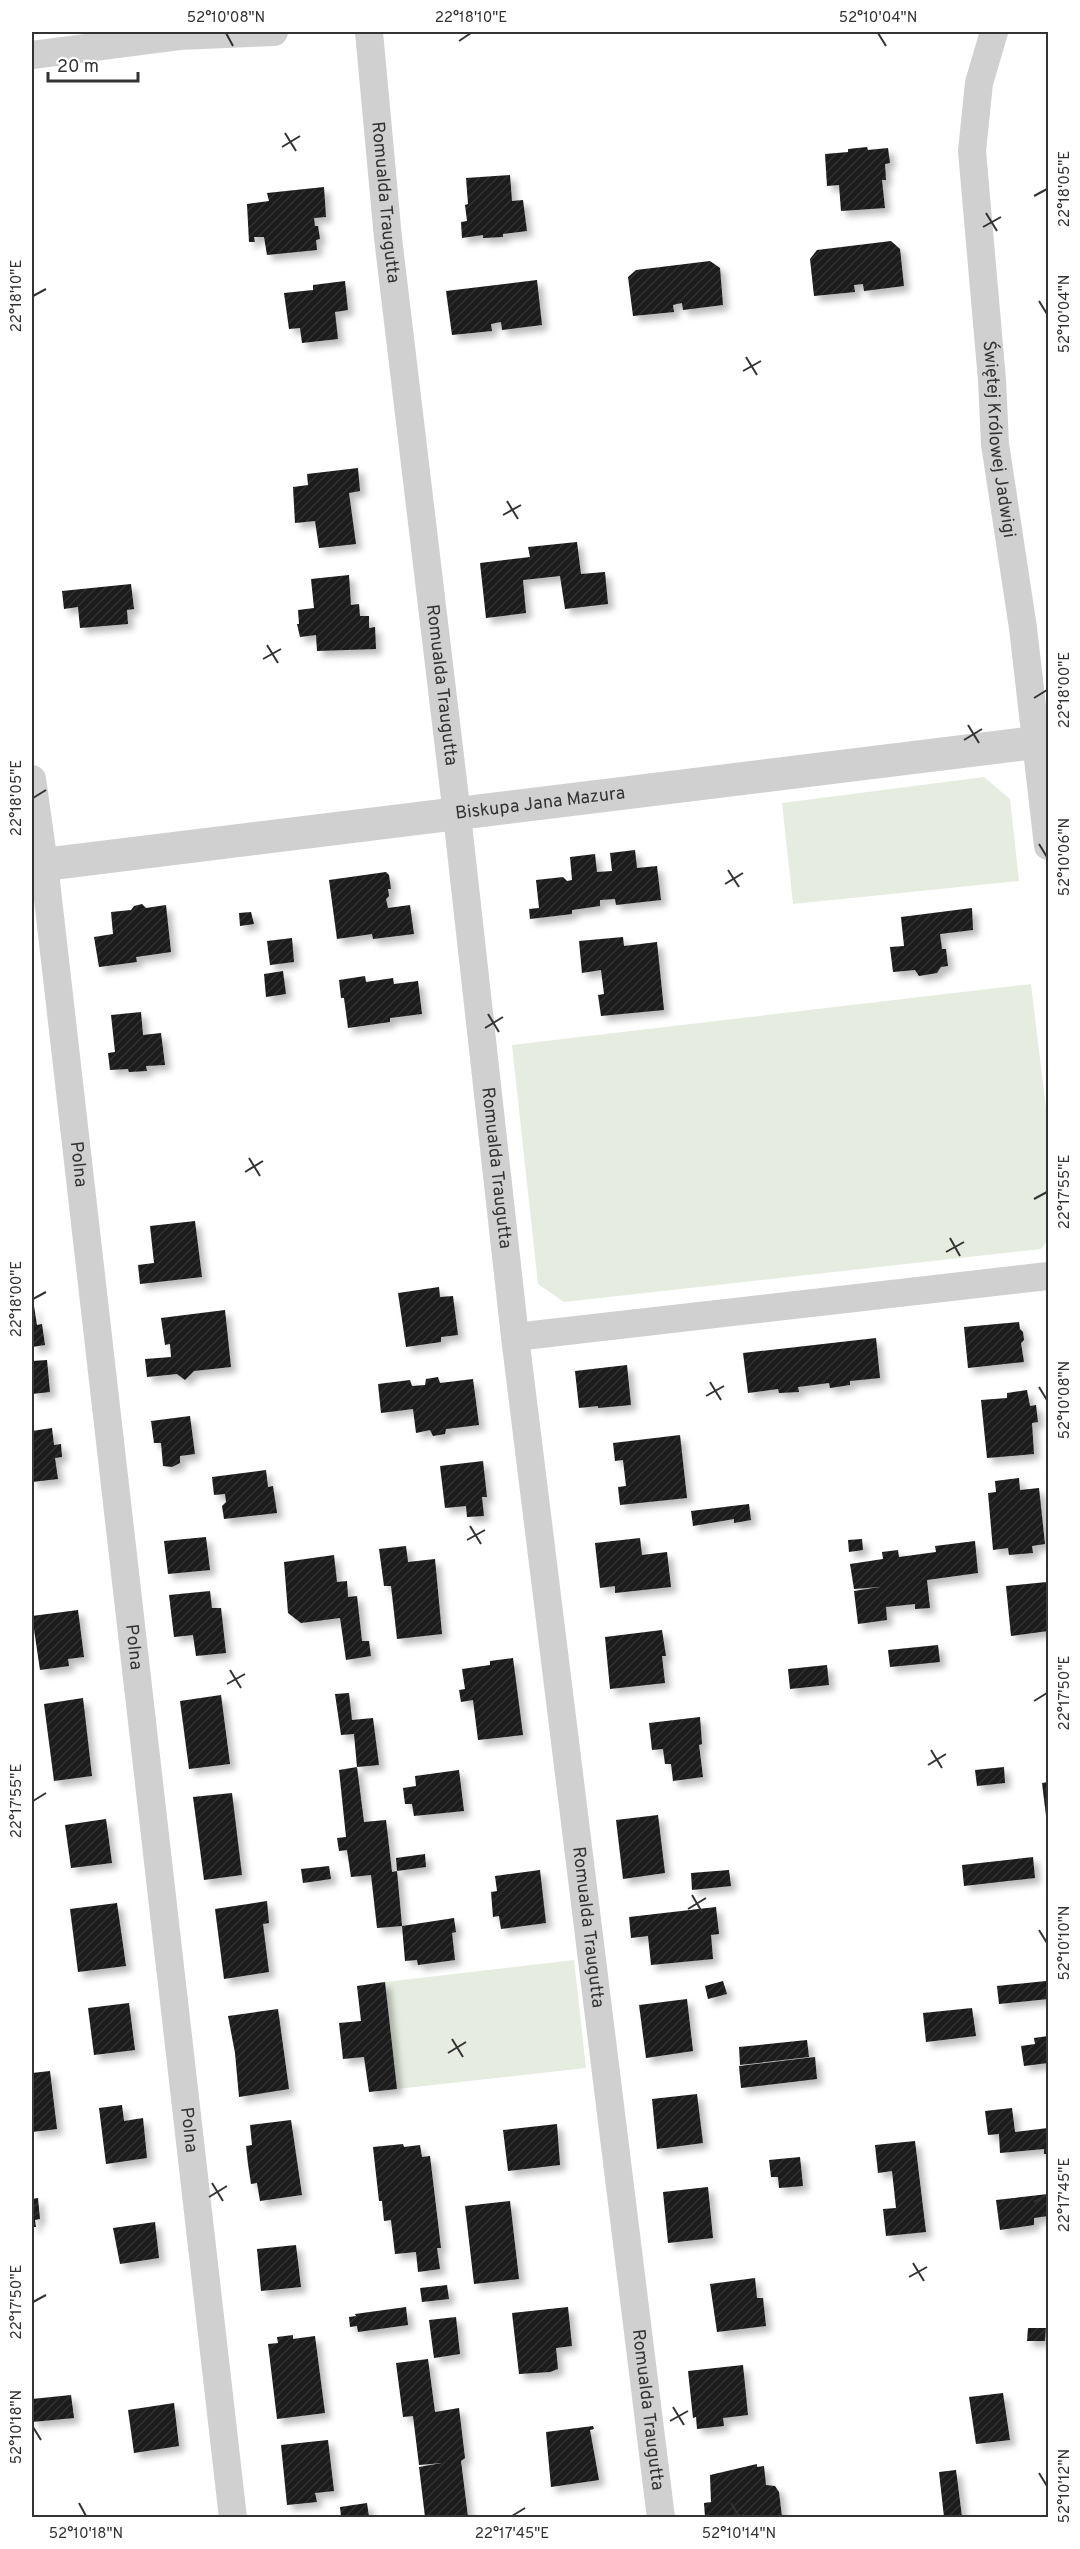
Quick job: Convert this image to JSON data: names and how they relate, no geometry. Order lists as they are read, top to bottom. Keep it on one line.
{"streets":{"street":["Romualda Traugutta","Świętej Królowej Jadwigi","Biskupa Jana Mazura","Polna"]},"crossings":[["Romualda Traugutta","Biskupa Jana Mazura"],["Świętej Królowej Jadwigi","Biskupa Jana Mazura"],["Biskupa Jana Mazura","Polna"]],"scale_bar":"20 m","coordinates":["52°10'08\"N","22°18'10\"E","52°10'04\"N","22°18'05\"E","22°18'00\"E","52°10'06\"N","22°17'55\"E","22°17'50\"E","52°10'10\"N","22°17'45\"E","52°10'18\"N","52°10'12\"N","52°10'14\"N"]}
